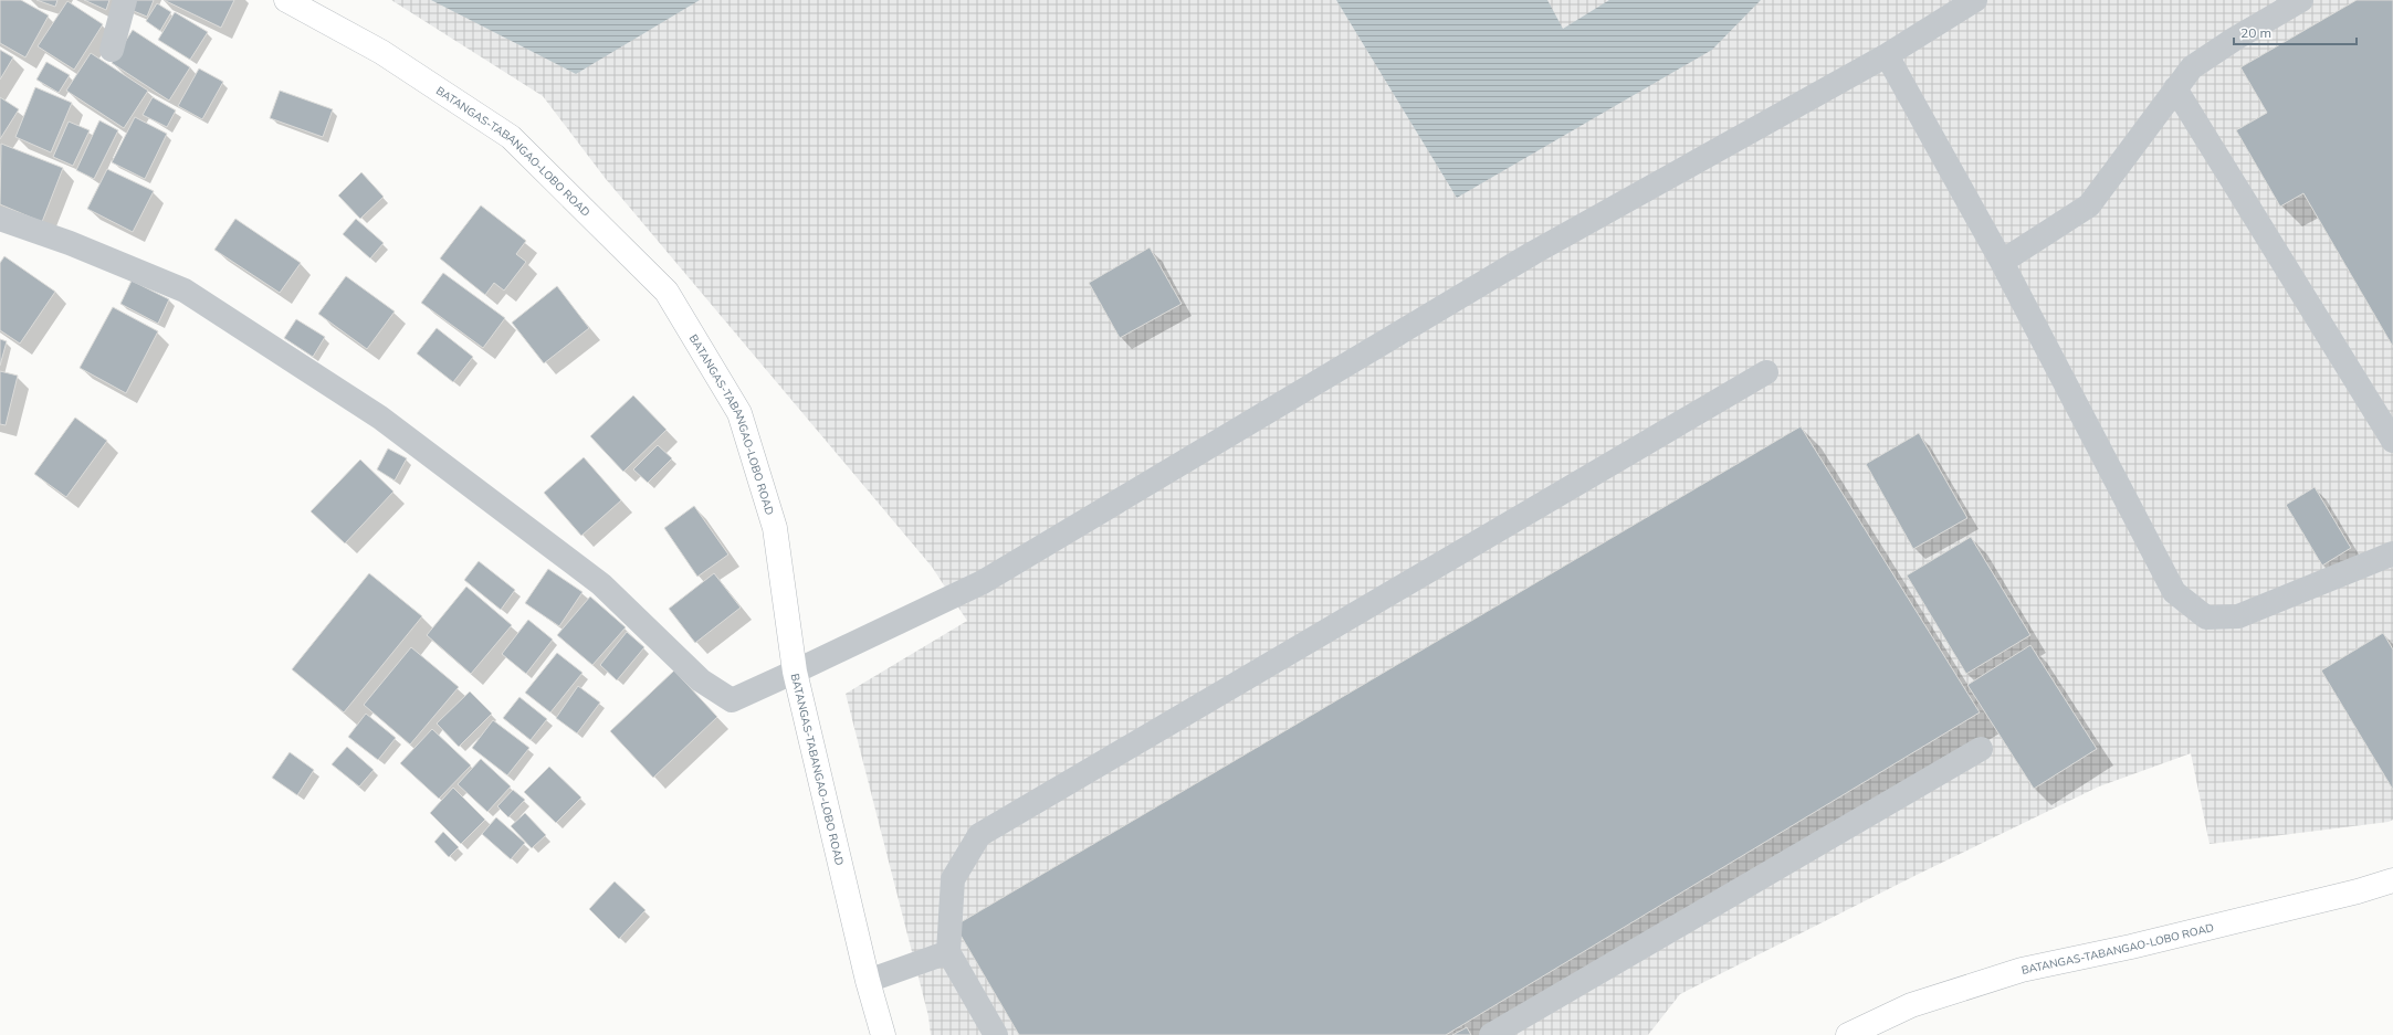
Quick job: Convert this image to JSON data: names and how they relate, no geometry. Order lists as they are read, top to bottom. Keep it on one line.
{"streets":{"main road":["BATANGAS-TABANGAO-LOBO ROAD"]},"scale_bar":"20 m"}
